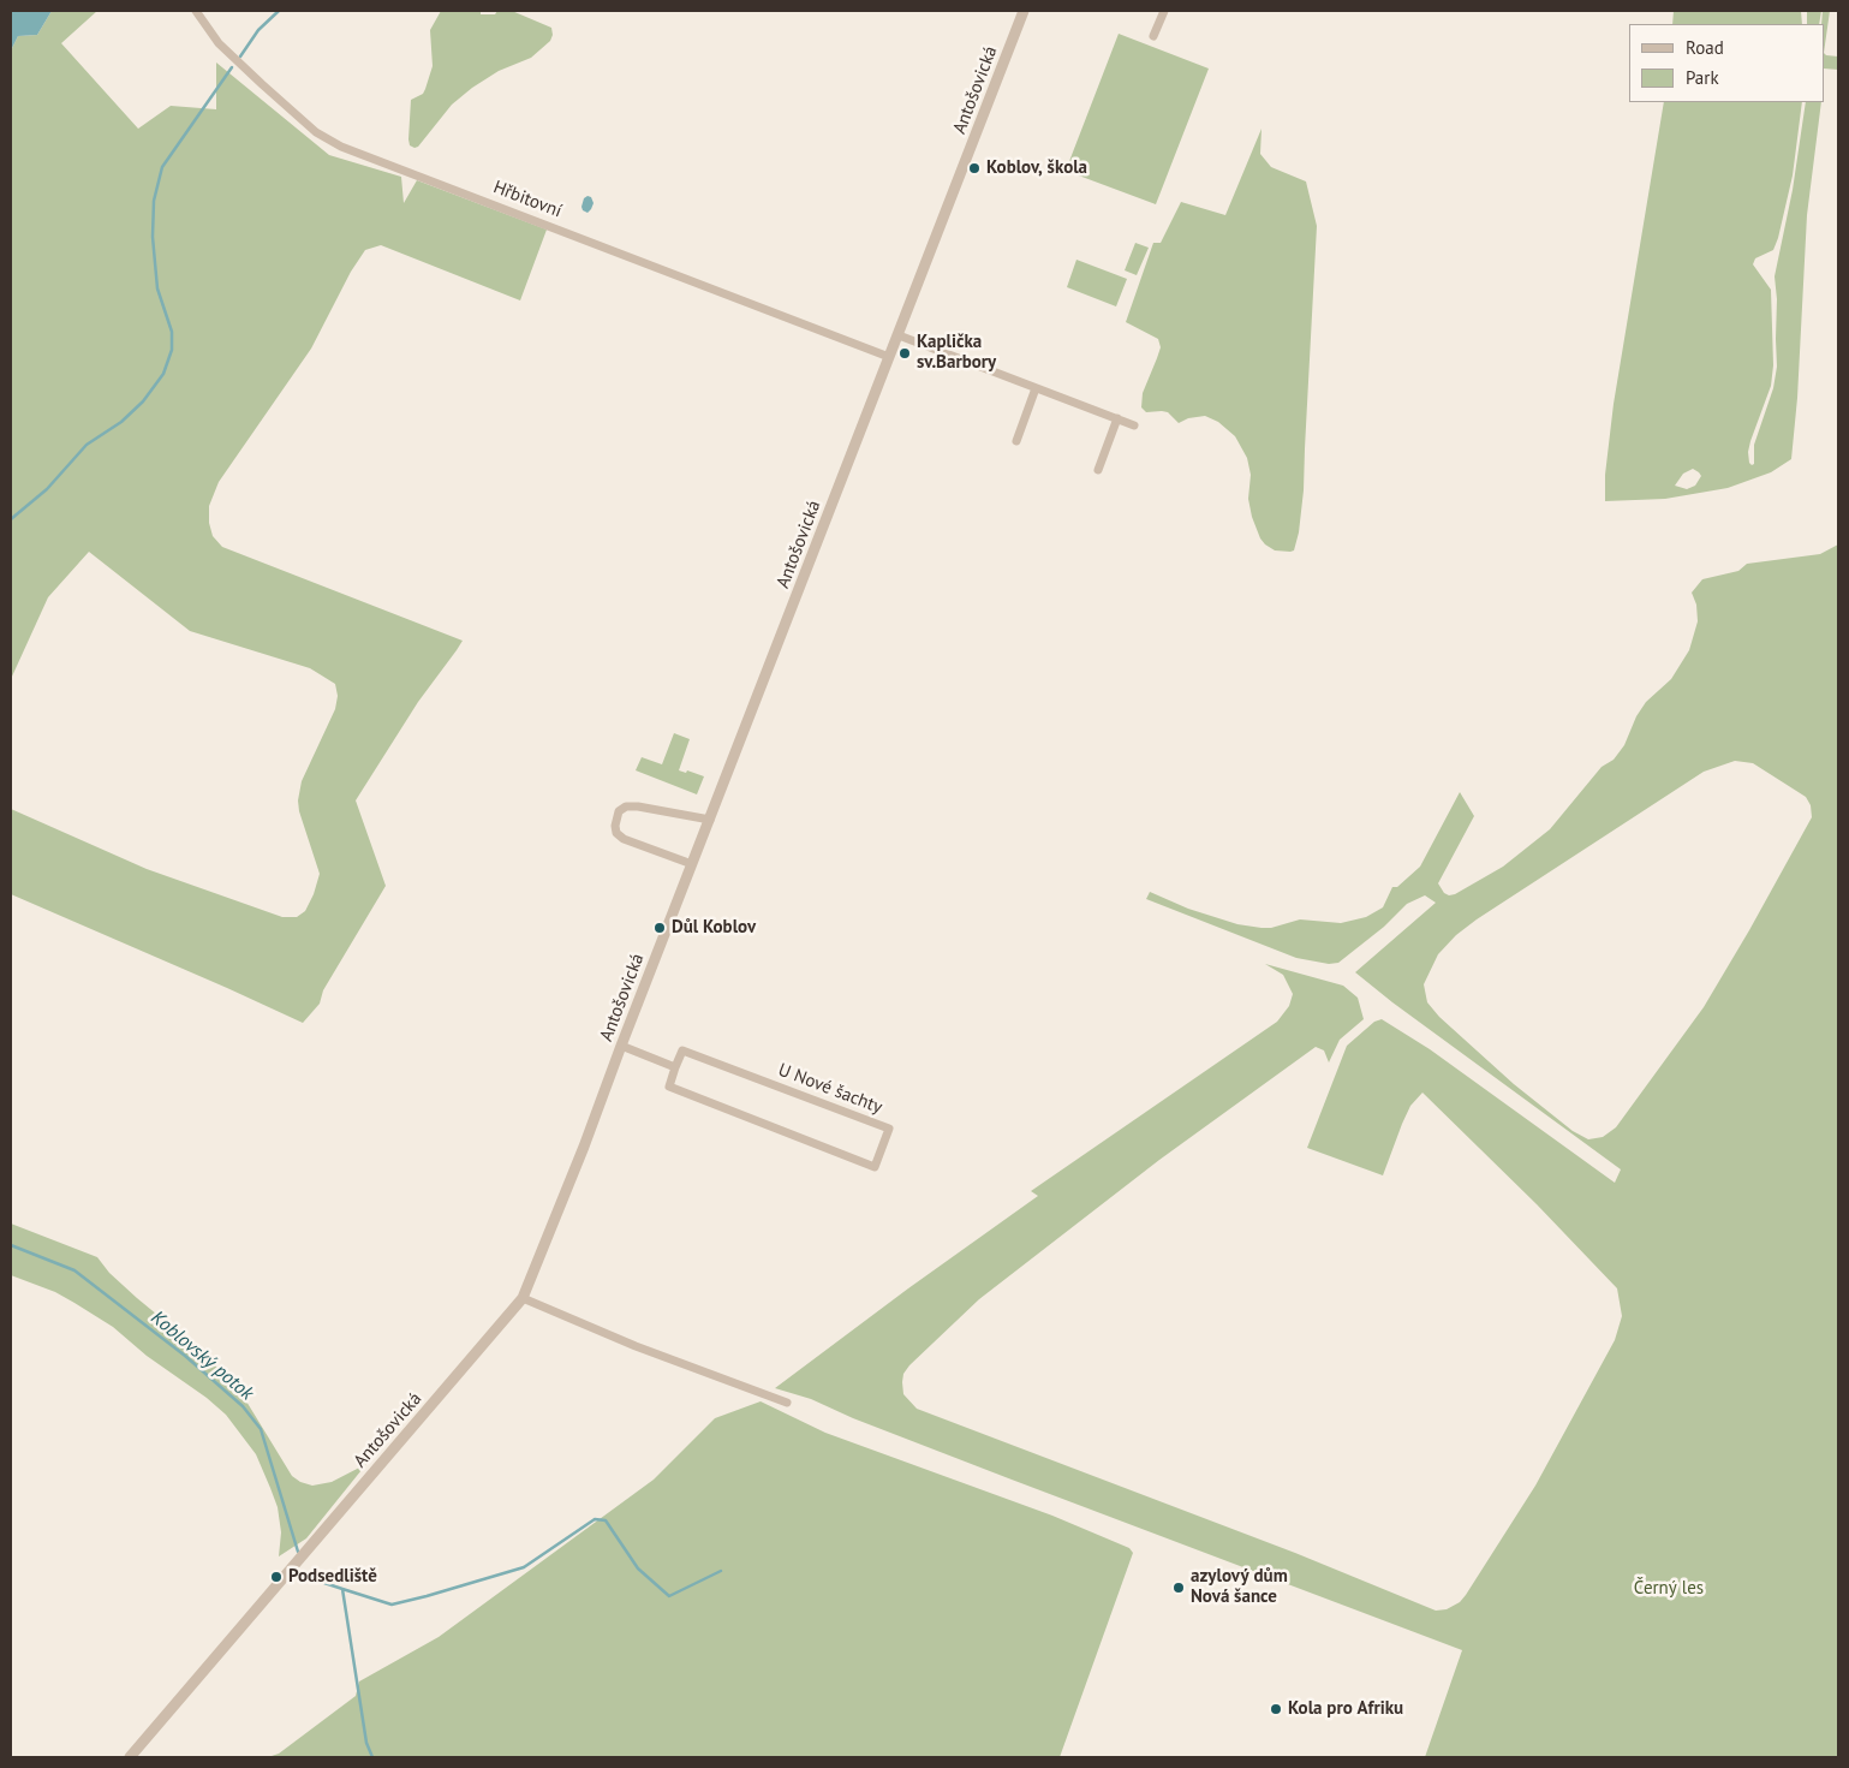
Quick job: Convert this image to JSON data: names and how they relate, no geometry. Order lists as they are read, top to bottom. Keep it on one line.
{"streets":{"street":["Antošovická","Hřbitovní","U Nové šachty"]},"crossings":[["Antošovická","Hřbitovní"]],"water":["Koblovský potok"],"parks":["Černý les"],"places":["Koblov, škola","Kaplička sv.Barbory","Důl Koblov","Podsedliště","azylový dům Nová šance","Kola pro Afriku"],"legend":["Road","Park"]}
